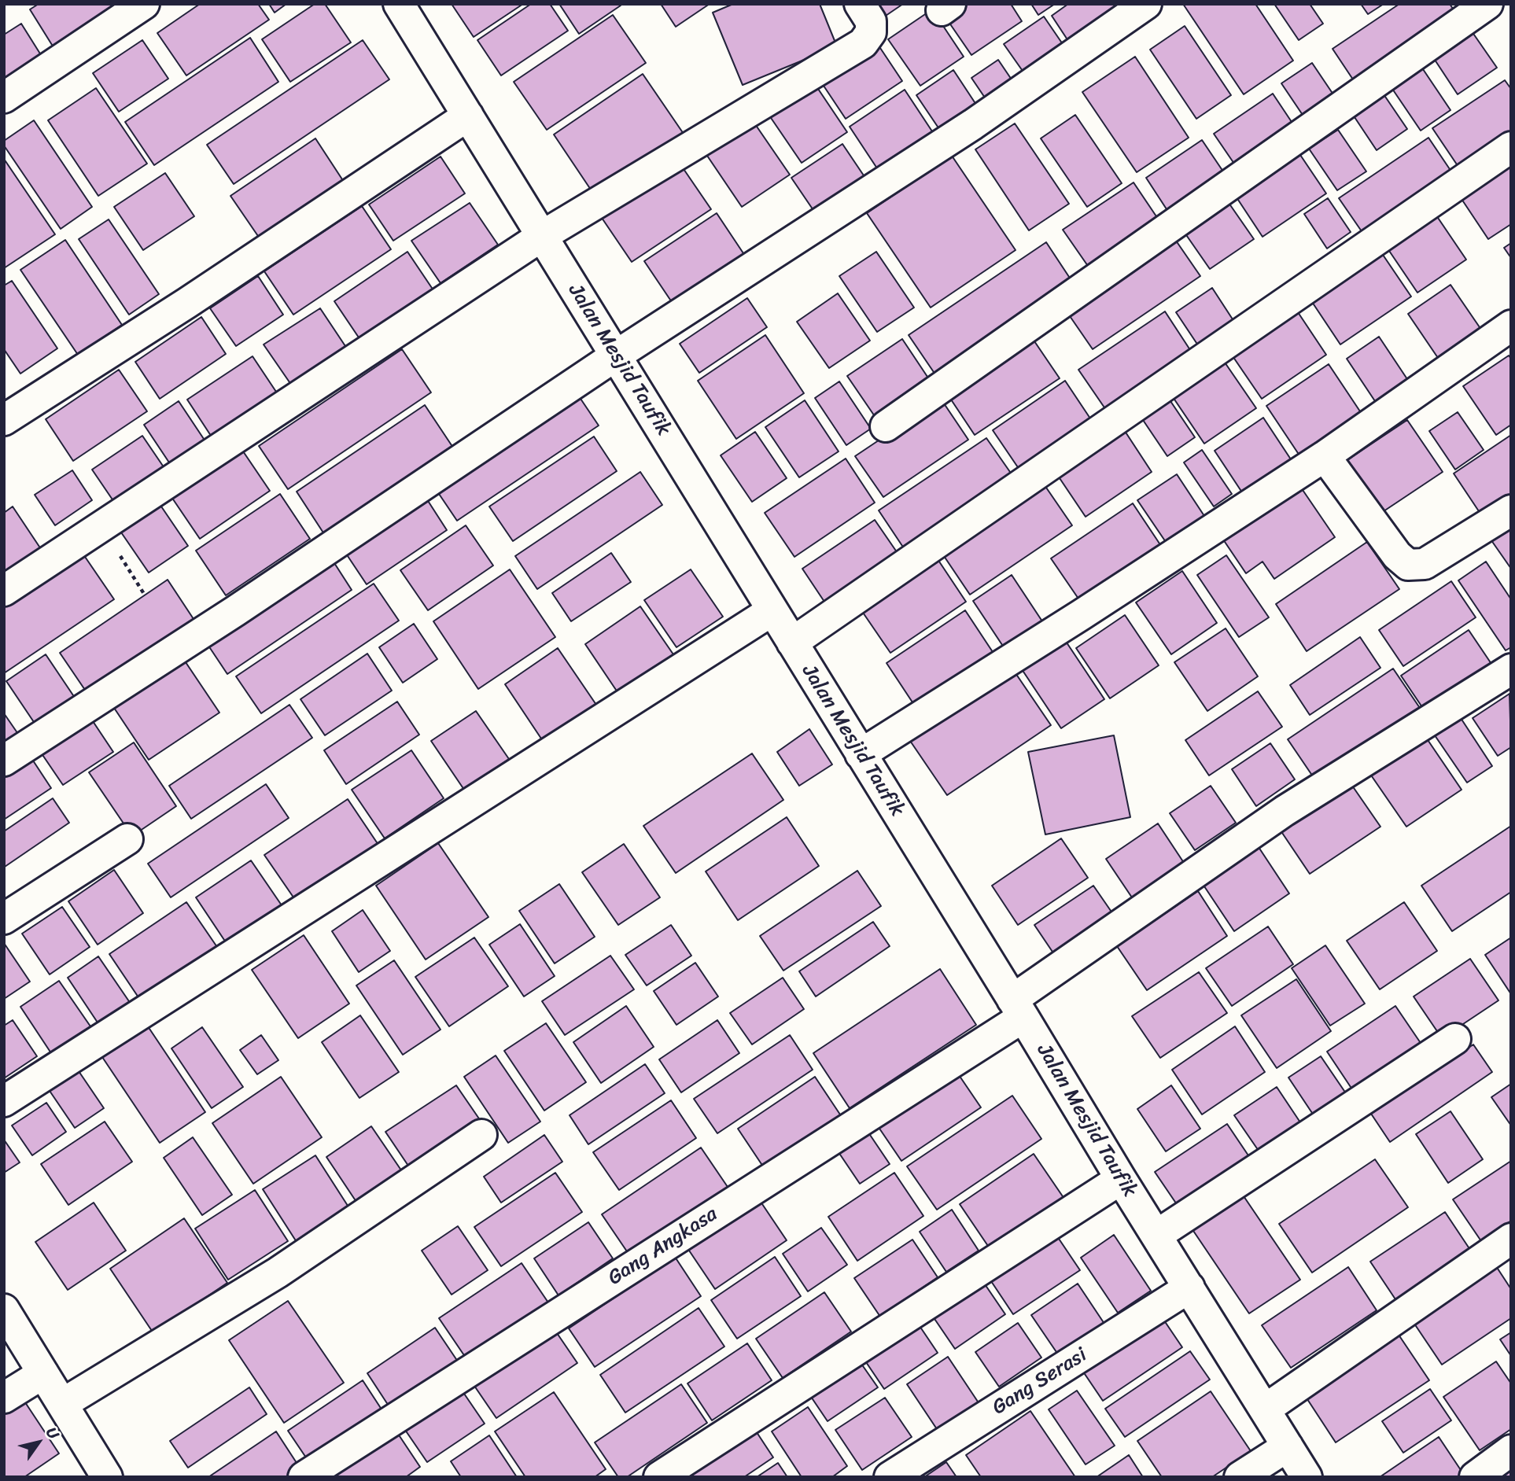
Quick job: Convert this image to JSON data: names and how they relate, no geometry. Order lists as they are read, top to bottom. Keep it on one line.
{"streets":{"street":["Jalan Mesjid Taufik","Gang Angkasa","Gang Serasi"]},"crossings":[["Jalan Mesjid Taufik","Gang Angkasa"],["Jalan Mesjid Taufik","Gang Serasi"]],"north":"top right"}
